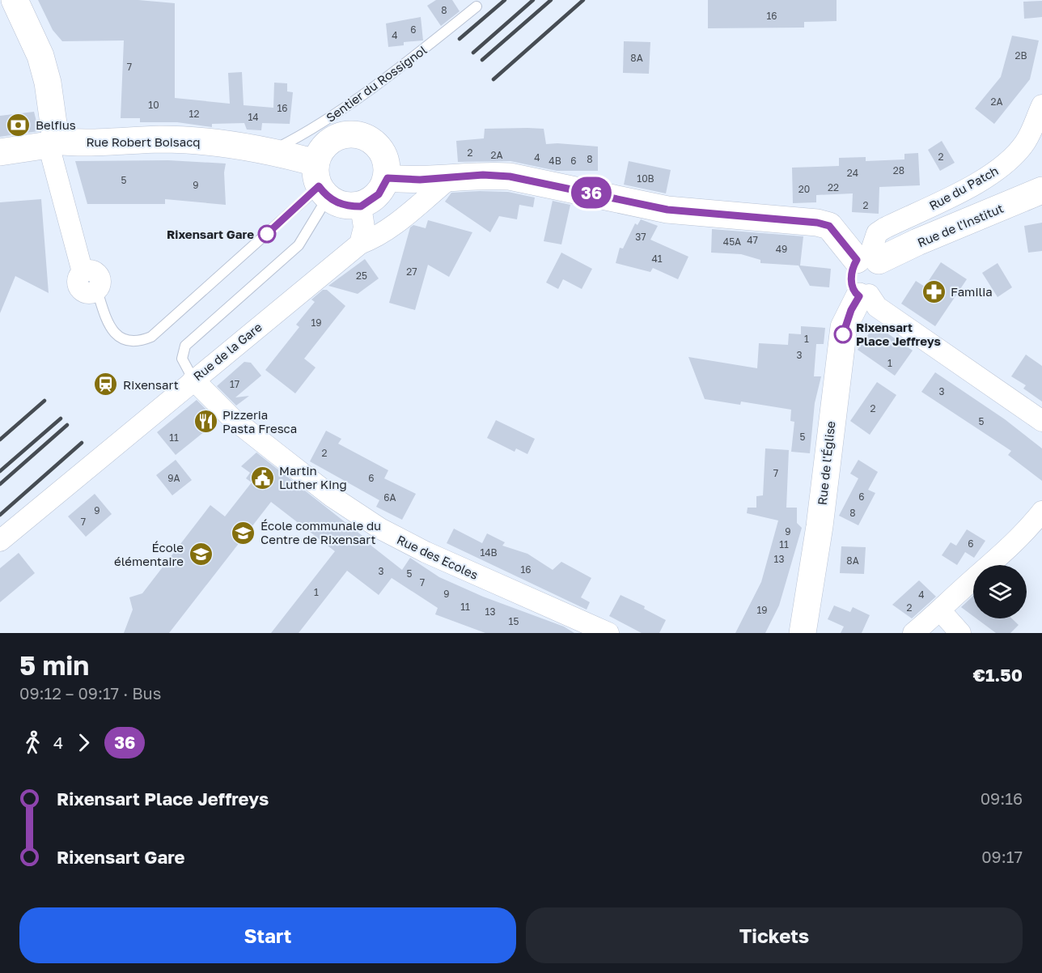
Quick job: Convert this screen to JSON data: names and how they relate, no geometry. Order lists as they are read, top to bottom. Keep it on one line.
{"streets":{"street":["Rue Robert Boisacq","Rue du Patch","Rue de l'Institut","Rue de la Gare","Rue de l'Église","Rue des Ecoles"],"lane":["Sentier du Rossignol"]},"crossings":[["Sentier du Rossignol","Rue Robert Boisacq"],["Rue du Patch","Rue de l'Institut"],["Rue du Patch","Rue de l'Église"],["Rue de l'Institut","Rue de l'Église"],["Rue de la Gare","Rue des Ecoles"]],"places":{"bank":["Belfius"],"other":["Rixensart Gare","Rixensart Place Jeffreys"],"pharmacy":["Familia"],"station":["Rixensart"],"restaurant":["Pizzeria Pasta Fresca"],"public building":["Martin Luther King"],"school or university":["École communale du Centre de Rixensart","École élémentaire"]},"lines":["bus line 36"],"house_numbers":["8","16","6","4","2B","8A","7","2A","10","16","12","14","2","2A","2","4","8","4B","6","28","24","10B","5","9","22","20","2","37","47","45A","49","41","27","25","19","1","3","1","17","3","2","5","5","11","2","7","9A","6","6","6A","9","8","7","9","6","11","14B","13","8A","16","3","5","7","1","9","4","11","2","19","13","15"],"page":{"on_map":"36","heading":["5 min","09:12 – 09:17 · Bus","€1.50"],"legs":["4","36"],"list":[{"name":"Rixensart Place Jeffreys","value":"09:16"},{"name":"Rixensart Gare","value":"09:17"}],"buttons":["Start","Tickets"]}}
